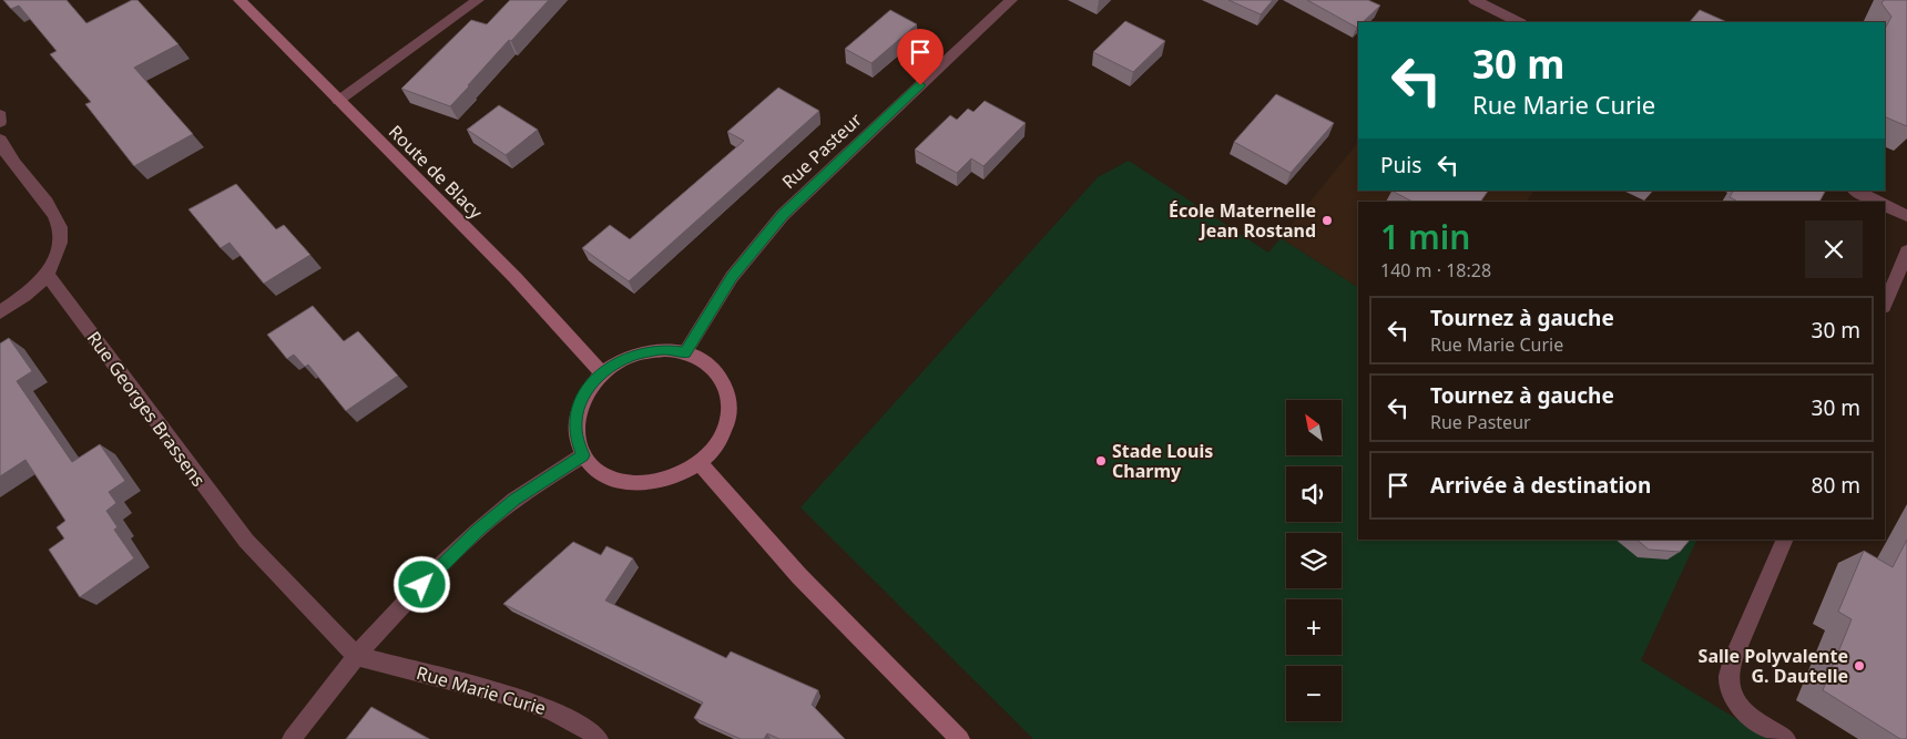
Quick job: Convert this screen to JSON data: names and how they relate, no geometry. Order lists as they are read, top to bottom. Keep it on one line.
{"streets":{"main road":["Route de Blacy"],"street":["Rue Pasteur","Rue Georges Brassens","Rue Marie Curie"]},"crossings":[["Rue Pasteur","Route de Blacy"],["Rue Georges Brassens","Rue Marie Curie"]],"places":["École Maternelle Jean Rostand","Stade Louis Charmy","Salle Polyvalente G. Dautelle"],"north":"top left","page":{"turn":["30 m","Rue Marie Curie"],"then":"Puis","heading":["1 min","140 m · 18:28"],"list":[{"name":"Tournez à gauche","note":"Rue Marie Curie","value":"30 m"},{"name":"Tournez à gauche","note":"Rue Pasteur","value":"30 m"},{"name":"Arrivée à destination","value":"80 m"}],"map_buttons":["+","−"]}}
